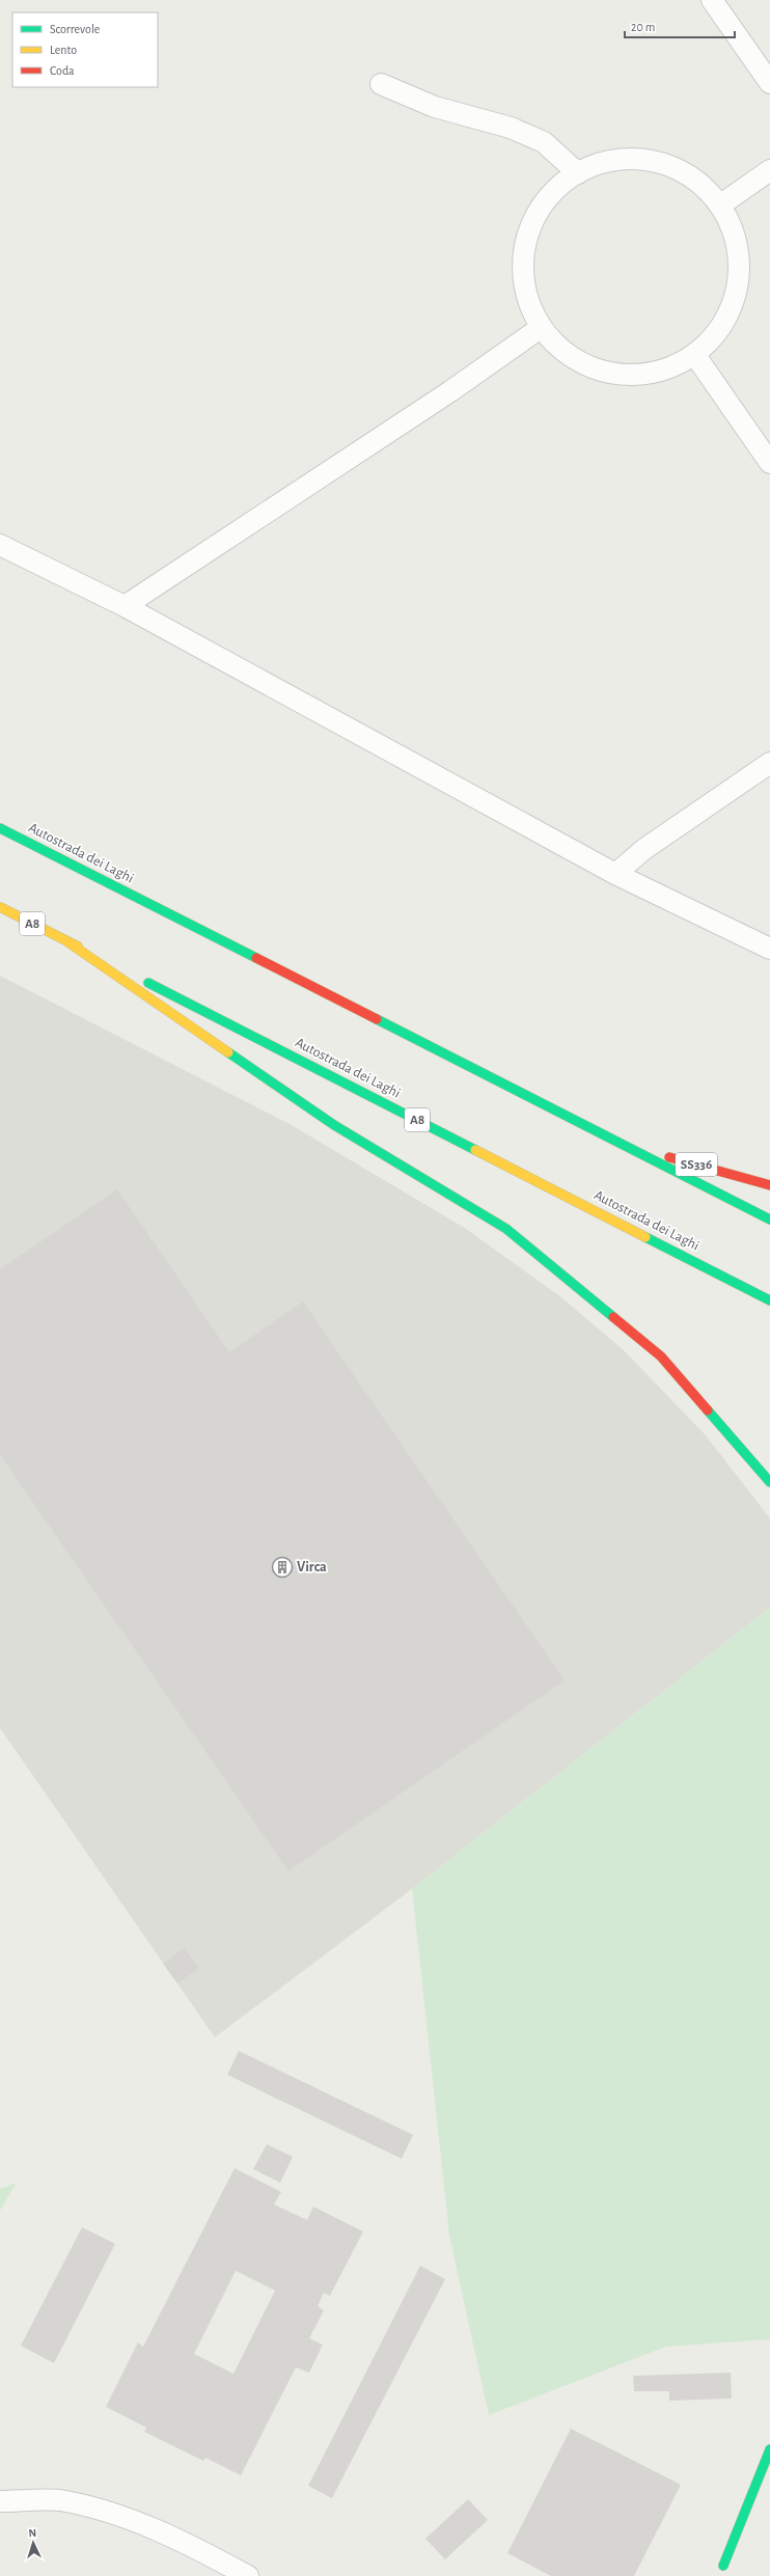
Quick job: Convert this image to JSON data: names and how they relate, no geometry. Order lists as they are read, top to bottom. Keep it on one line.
{"streets":{"highway":["Autostrada dei Laghi","A8","SS336"]},"crossings":[["Autostrada dei Laghi","SS336"]],"places":{"building":["Virca"]},"legend":["Scorrevole","Lento","Coda"],"scale_bar":"20 m","north":"top"}
